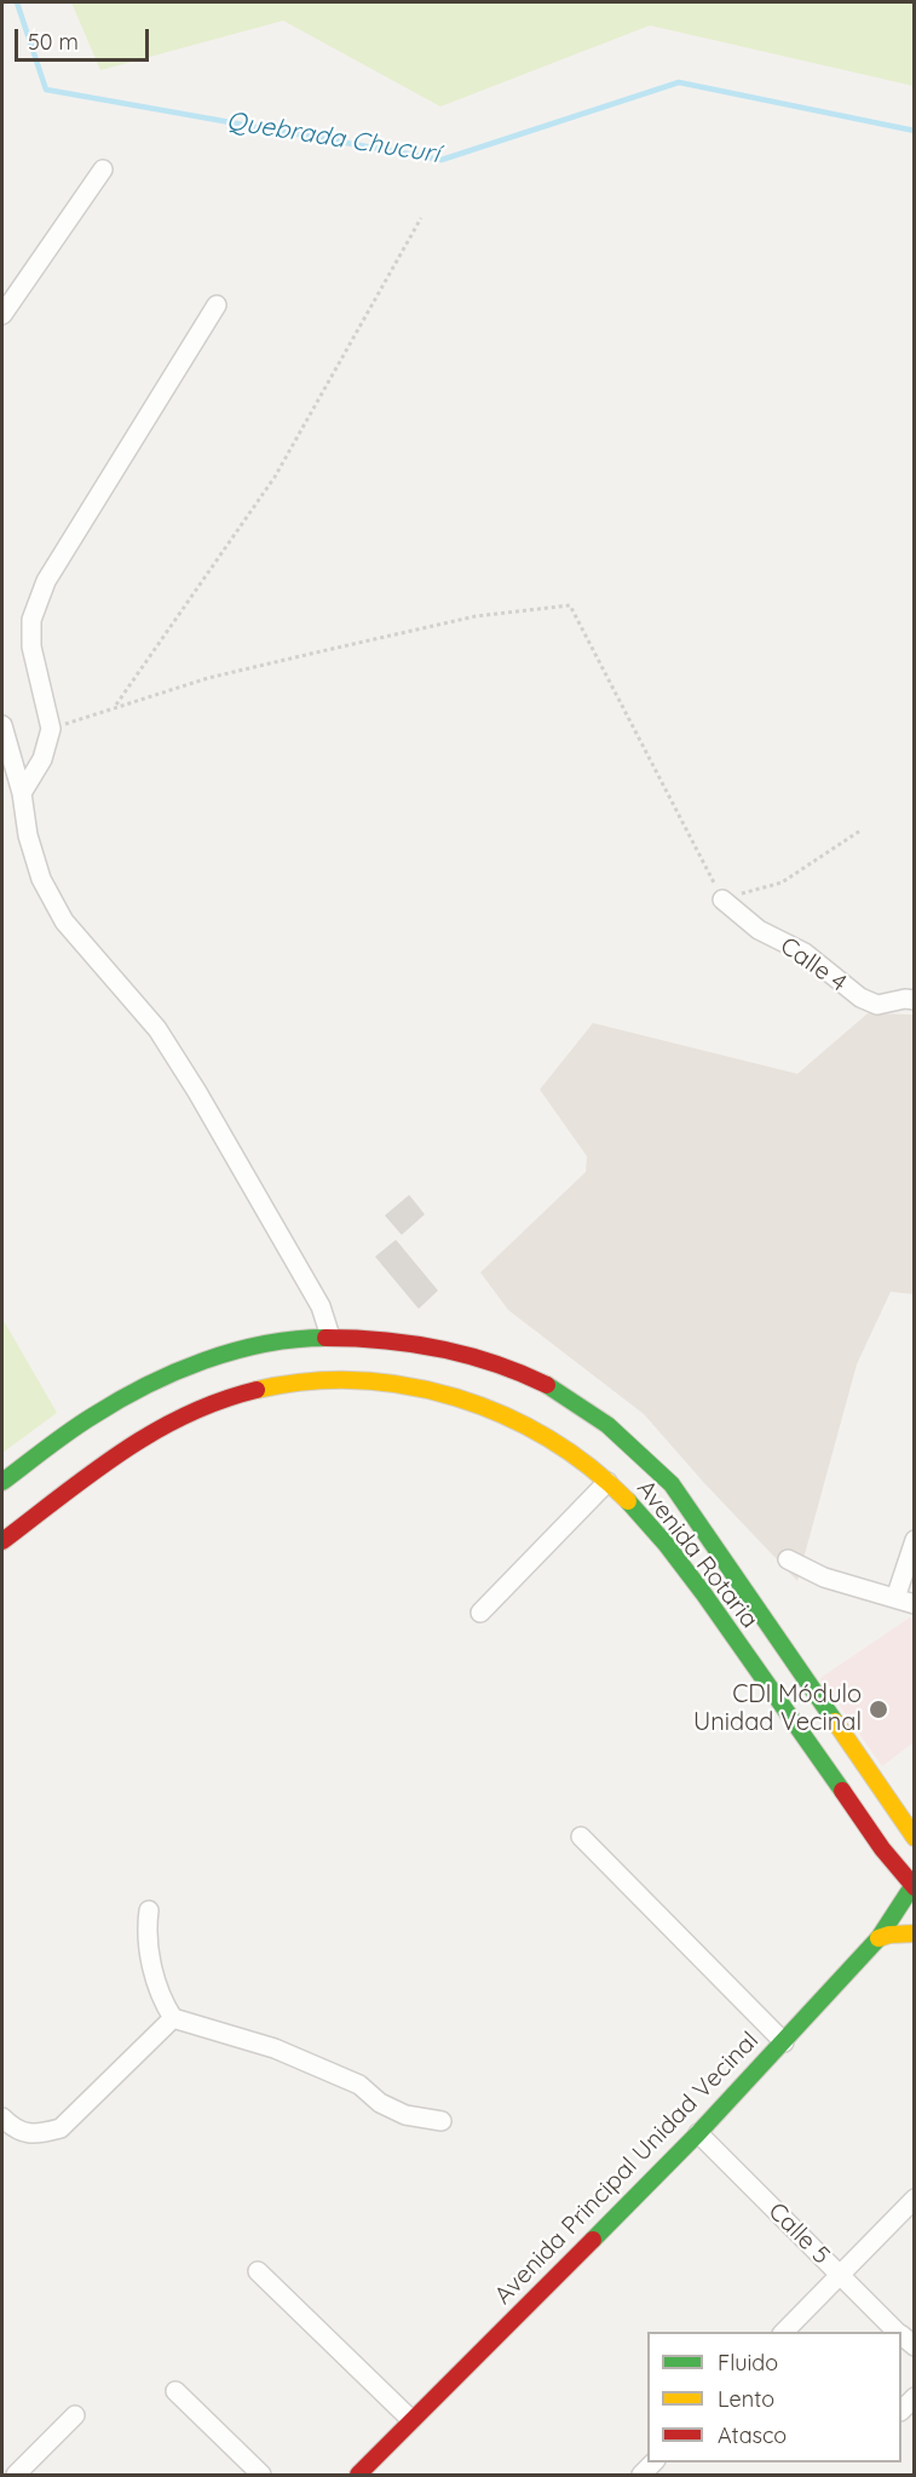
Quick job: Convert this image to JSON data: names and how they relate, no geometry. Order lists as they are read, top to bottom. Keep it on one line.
{"streets":{"main road":["Avenida Rotaria","Avenida Principal Unidad Vecinal"],"street":["Calle 4","Calle 5"]},"crossings":[["Avenida Rotaria","Avenida Principal Unidad Vecinal"],["Avenida Principal Unidad Vecinal","Calle 5"]],"water":["Quebrada Chucurí"],"places":["CDI Módulo Unidad Vecinal"],"legend":["Fluido","Lento","Atasco"],"scale_bar":"50 m"}
